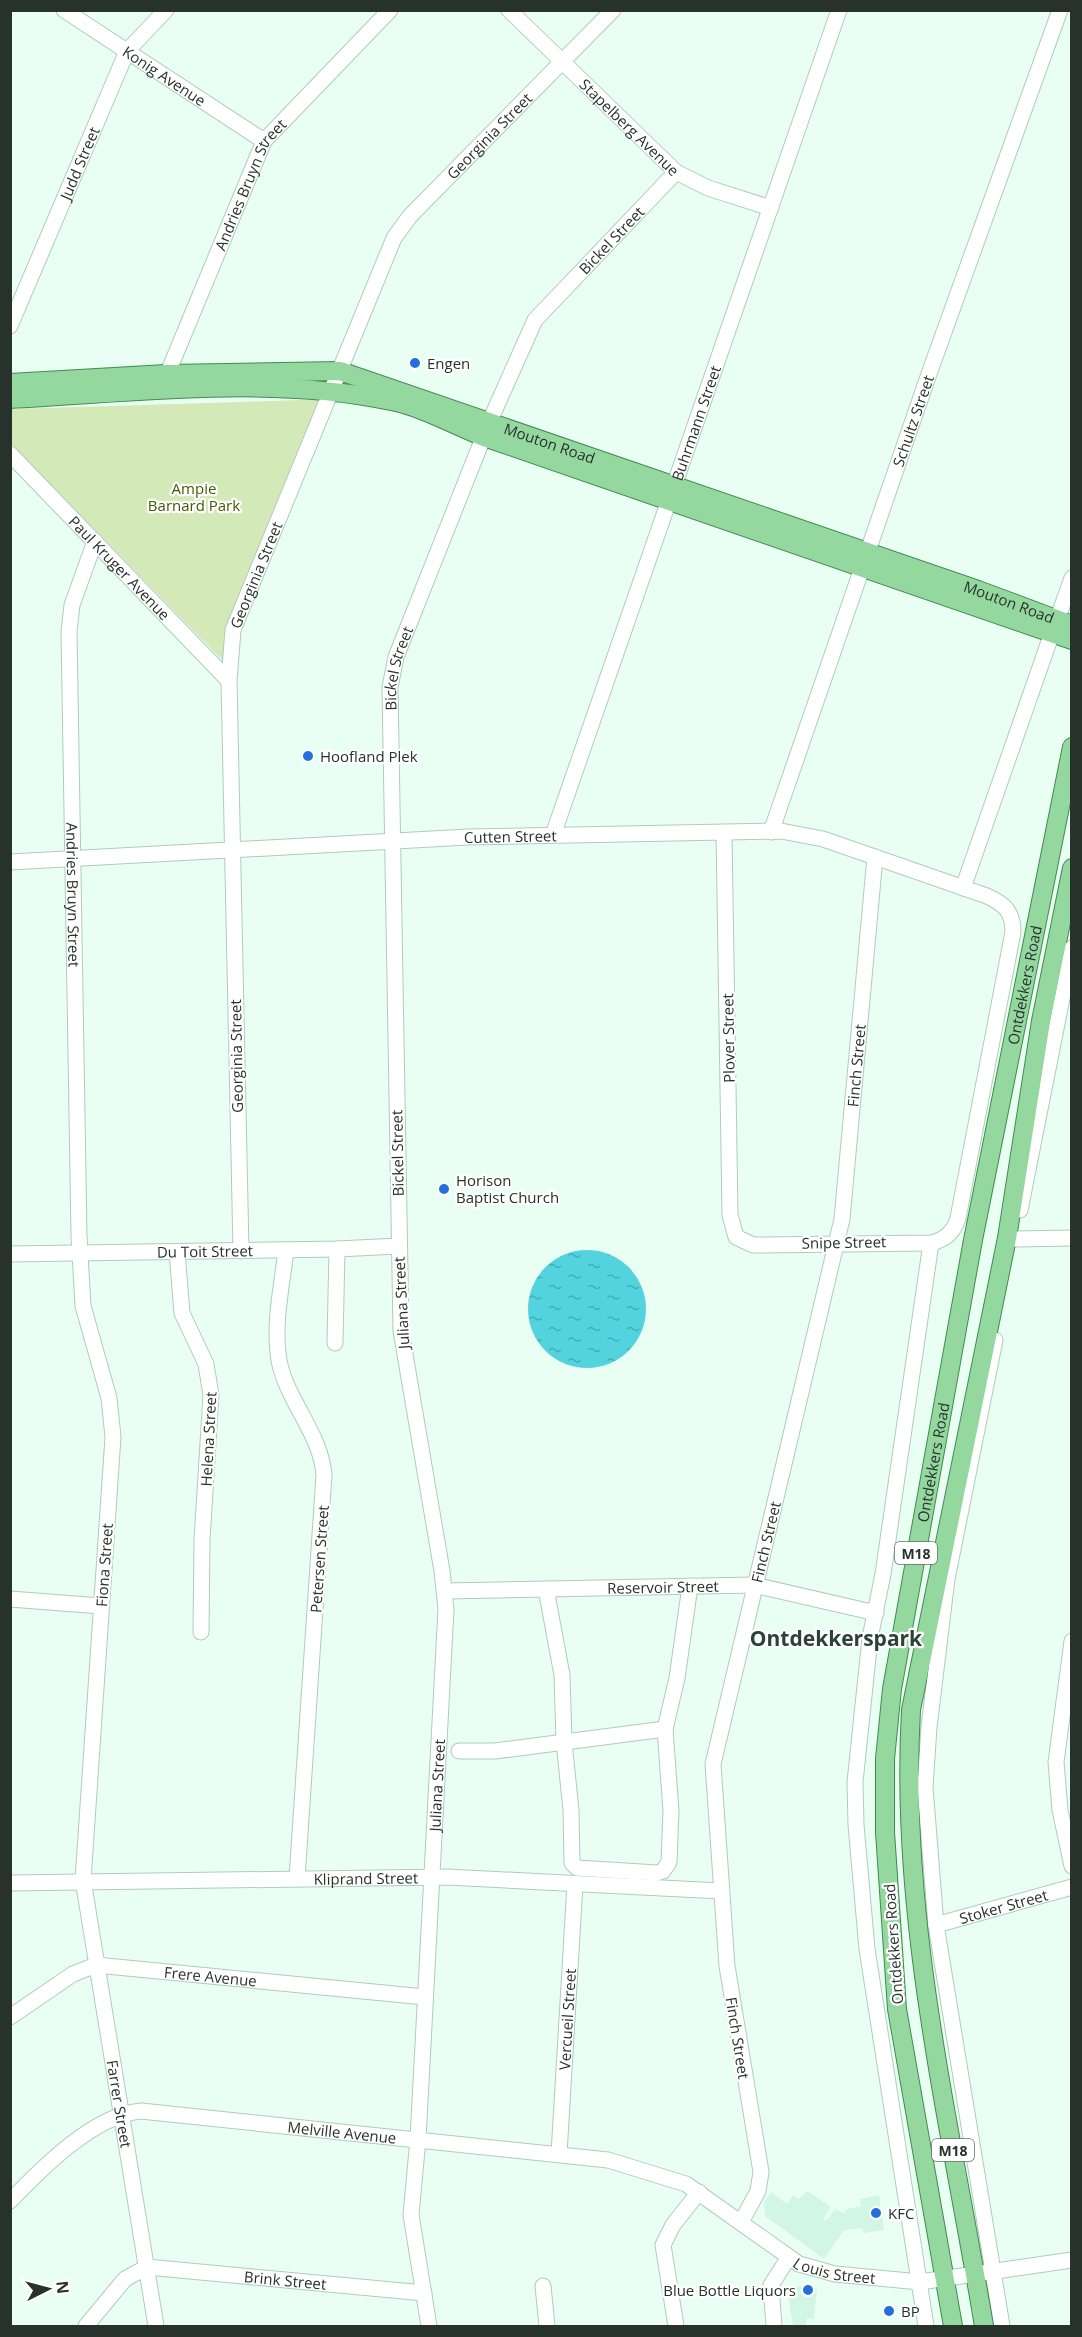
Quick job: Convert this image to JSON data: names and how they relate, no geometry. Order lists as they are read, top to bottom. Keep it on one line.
{"streets":{"main road":["Mouton Road","Ontdekkers Road","M18"],"street":["Konig Avenue","Stapelberg Avenue","Georginia Street","Judd Street","Andries Bruyn Street","Bickel Street","Schultz Street","Buhrmann Street","Paul Kruger Avenue","Cutten Street","Plover Street","Finch Street","Snipe Street","Du Toit Street","Juliana Street","Helena Street","Petersen Street","Fiona Street","Reservoir Street","Kliprand Street","Stoker Street","Frere Avenue","Vercueil Street","Farrer Street","Melville Avenue","Louis Street","Brink Street"]},"crossings":[["Konig Avenue","Judd Street"],["Konig Avenue","Andries Bruyn Street"],["Stapelberg Avenue","Georginia Street"],["Stapelberg Avenue","Bickel Street"],["Stapelberg Avenue","Buhrmann Street"],["Georginia Street","Mouton Road"],["Georginia Street","Paul Kruger Avenue"],["Georginia Street","Cutten Street"],["Georginia Street","Du Toit Street"],["Andries Bruyn Street","Mouton Road"],["Andries Bruyn Street","Paul Kruger Avenue"],["Andries Bruyn Street","Cutten Street"],["Andries Bruyn Street","Du Toit Street"],["Andries Bruyn Street","Fiona Street"],["Bickel Street","Mouton Road"],["Bickel Street","Cutten Street"],["Bickel Street","Du Toit Street"],["Bickel Street","Juliana Street"],["Schultz Street","Mouton Road"],["Schultz Street","Cutten Street"],["Buhrmann Street","Mouton Road"],["Buhrmann Street","Cutten Street"],["Cutten Street","Ontdekkers Road"],["Cutten Street","Plover Street"],["Cutten Street","Finch Street"],["Ontdekkers Road","Snipe Street"],["Ontdekkers Road","Reservoir Street"],["Ontdekkers Road","Stoker Street"],["Ontdekkers Road","Louis Street"],["Plover Street","Snipe Street"],["Finch Street","Snipe Street"],["Finch Street","Reservoir Street"],["Finch Street","Kliprand Street"],["Finch Street","Louis Street"],["Du Toit Street","Juliana Street"],["Du Toit Street","Helena Street"],["Du Toit Street","Petersen Street"],["Du Toit Street","Fiona Street"],["Juliana Street","Reservoir Street"],["Juliana Street","Kliprand Street"],["Juliana Street","Frere Avenue"],["Juliana Street","Melville Avenue"],["Juliana Street","Brink Street"],["Petersen Street","Kliprand Street"],["Fiona Street","Kliprand Street"],["Fiona Street","Farrer Street"],["Kliprand Street","Vercueil Street"],["Kliprand Street","Farrer Street"],["Frere Avenue","Farrer Street"],["Vercueil Street","Melville Avenue"],["Farrer Street","Melville Avenue"],["Farrer Street","Brink Street"],["Melville Avenue","Louis Street"]],"districts":["Ontdekkerspark"],"parks":["Ampie Barnard Park"],"places":["Engen","Hoofland Plek","Horison Baptist Church","KFC","Blue Bottle Liquors","BP"],"north":"right"}
